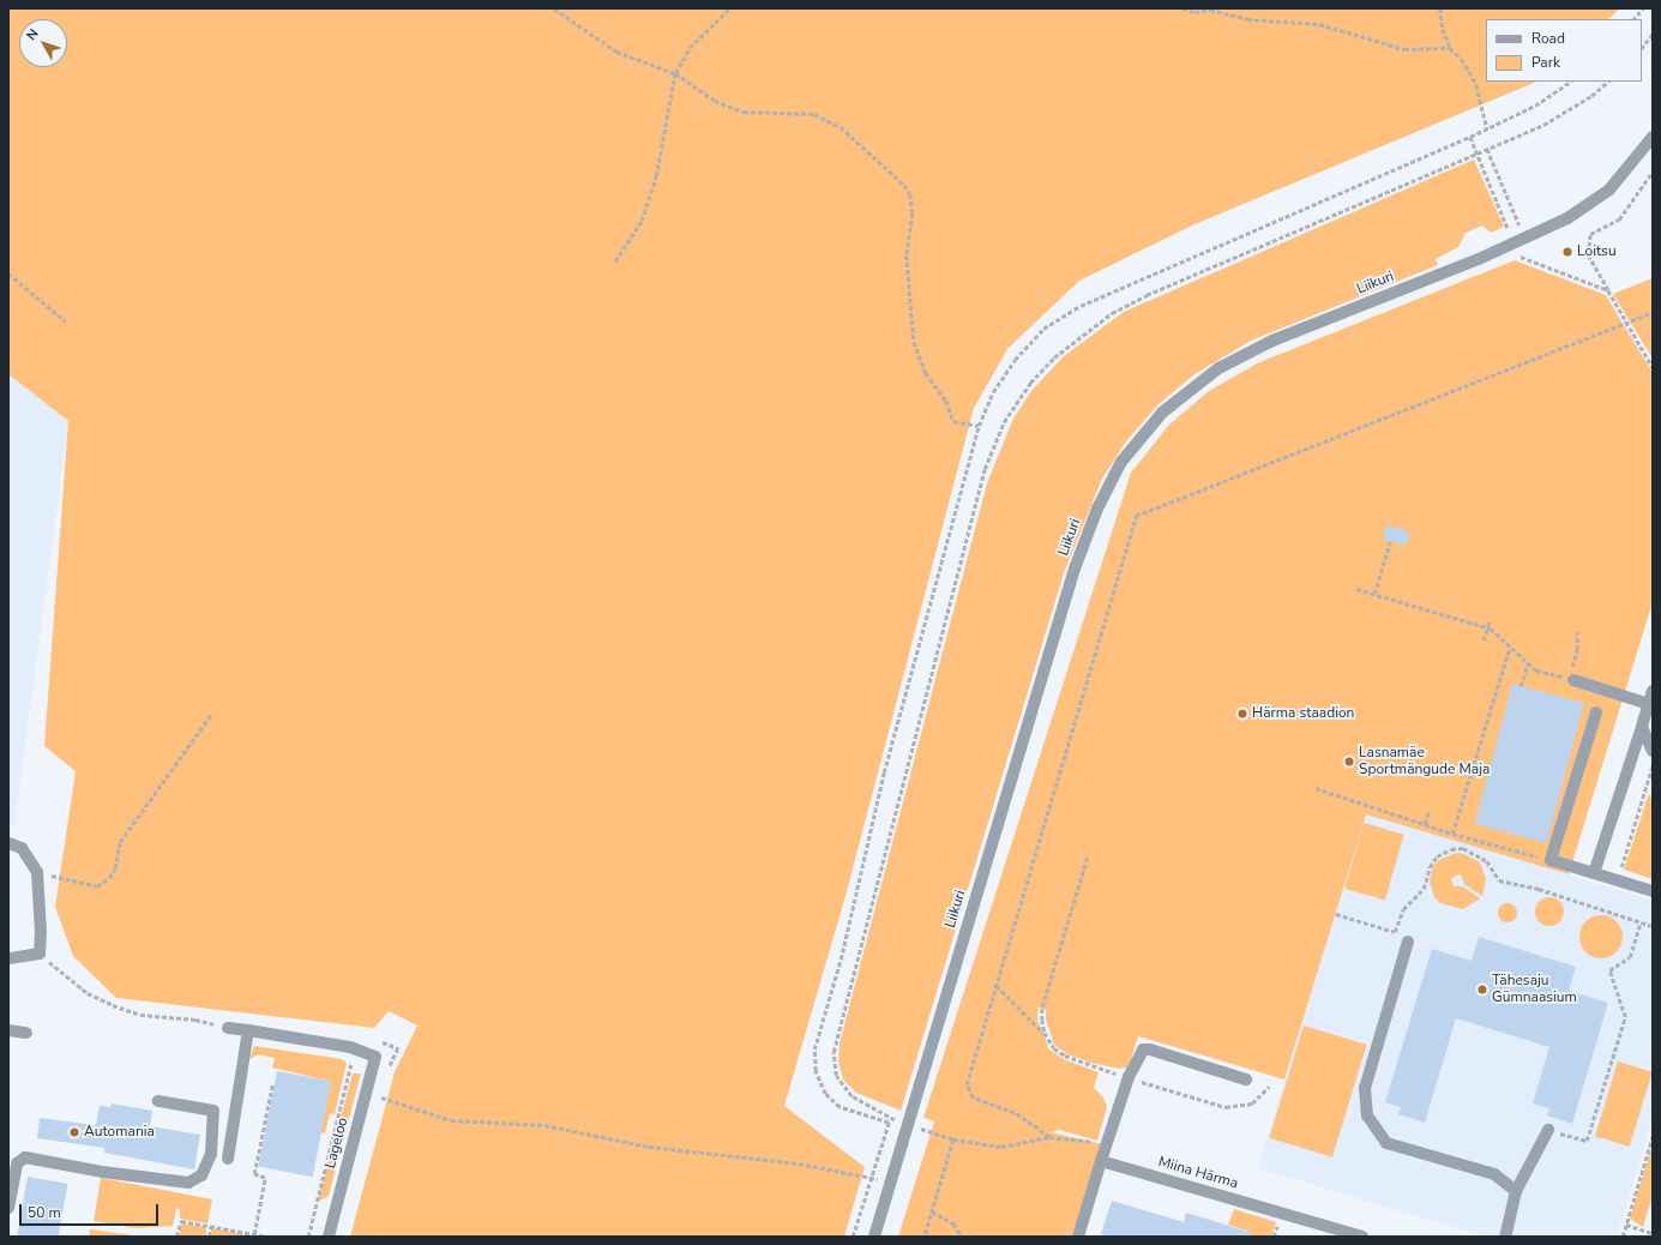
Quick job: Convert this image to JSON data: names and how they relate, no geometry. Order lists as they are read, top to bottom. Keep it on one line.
{"streets":{"street":["Liikuri","Lageloo","Miina Härma"]},"places":["Loitsu","Härma staadion","Lasnamäe Sportmängude Maja","Tähesaju Gümnaasium","Automania"],"legend":["Road","Park"],"scale_bar":"50 m","north":"top left"}
